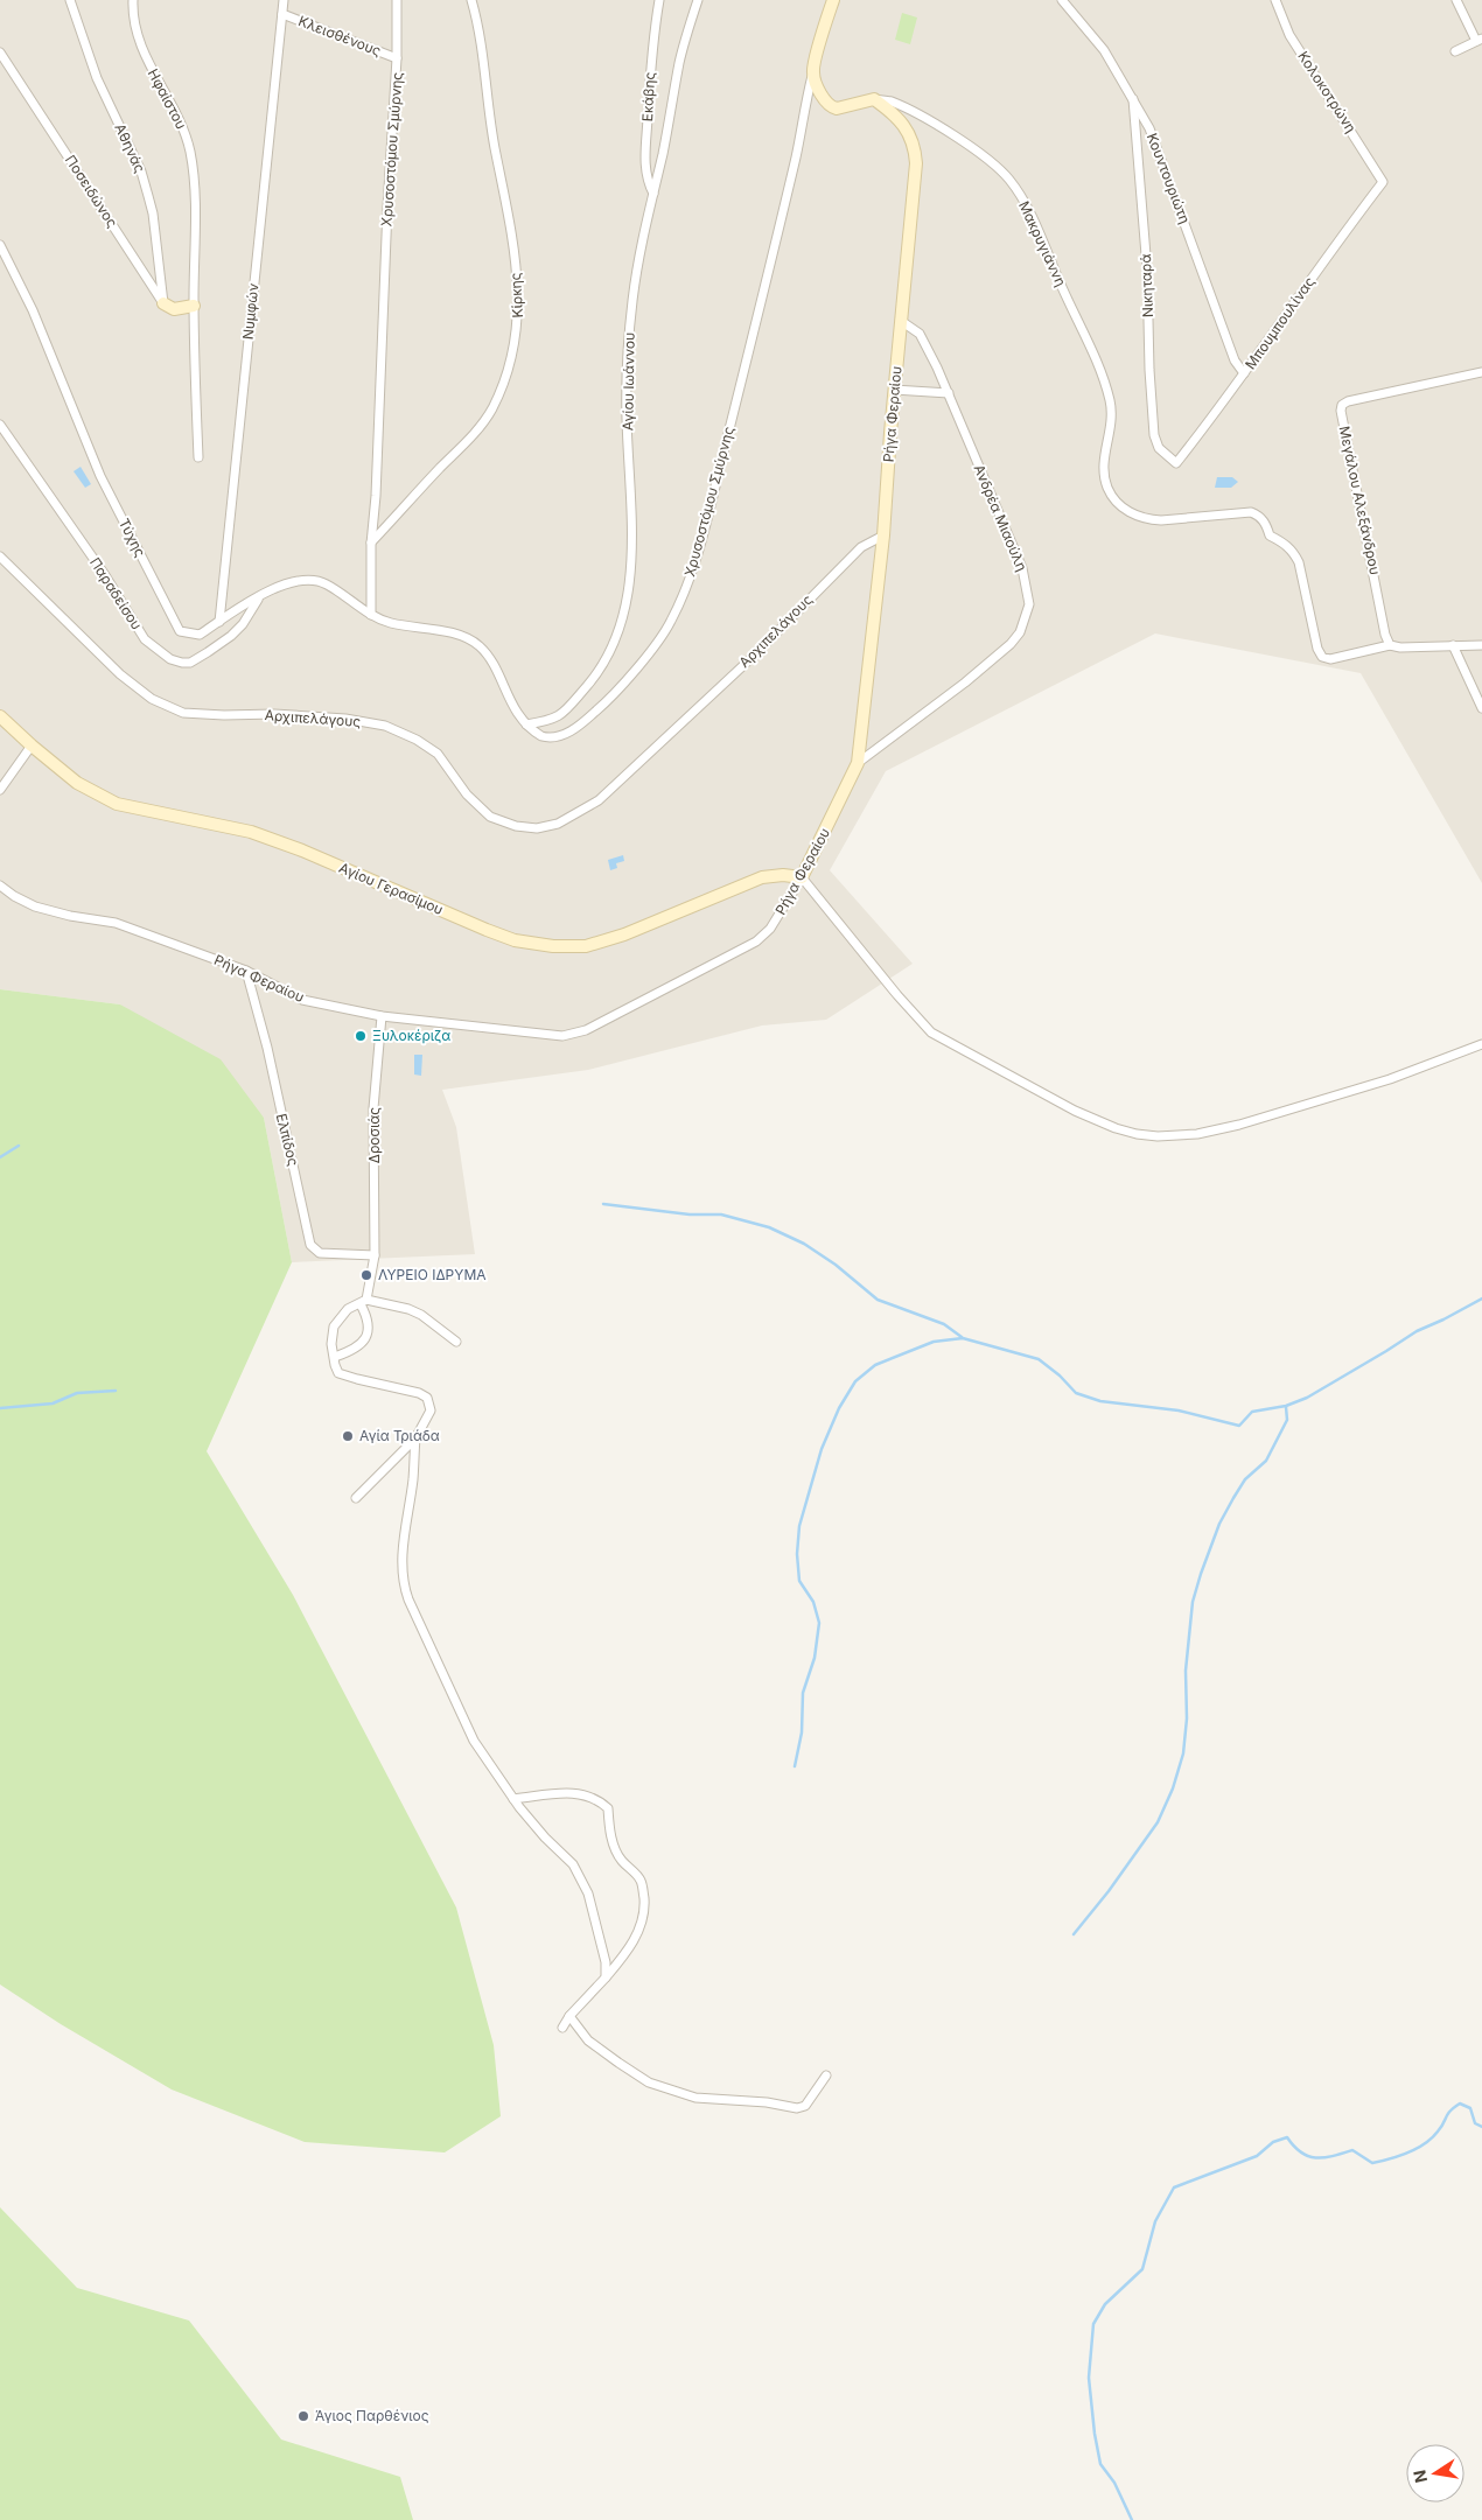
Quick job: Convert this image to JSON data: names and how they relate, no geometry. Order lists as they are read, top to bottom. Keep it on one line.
{"streets":{"street":["Κλεισθένους","Κολοκοτρώνη","Εκάβης","Ηφαίστου","Αθηνάς","Χρυσοστόμου Σμύρνης","Κουντουριώτη","Ποσειδώνος","Μακρυγιάννη","Νικηταρά","Κίρκης","Νυμφών","Μπουμπουλίνας","Αγίου Ιωάννου","Ρήγα Φεραίου","Μεγάλου Αλεξάνδρου","Ανδρέα Μιαούλη","Τύχης","Παραδείσου","Αρχιπελάγους","Αγίου Γερασίμου","Δροσιάς","Ελπίδος"]},"crossings":[["Κλεισθένους","Χρυσοστόμου Σμύρνης"],["Κλεισθένους","Νυμφών"],["Κολοκοτρώνη","Μπουμπουλίνας"],["Εκάβης","Αγίου Ιωάννου"],["Αθηνάς","Ποσειδώνος"],["Χρυσοστόμου Σμύρνης","Κίρκης"],["Χρυσοστόμου Σμύρνης","Αγίου Ιωάννου"],["Χρυσοστόμου Σμύρνης","Τύχης"],["Κουντουριώτη","Νικηταρά"],["Κουντουριώτη","Μπουμπουλίνας"],["Μακρυγιάννη","Ρήγα Φεραίου"],["Μακρυγιάννη","Μεγάλου Αλεξάνδρου"],["Νικηταρά","Μπουμπουλίνας"],["Νυμφών","Τύχης"],["Ρήγα Φεραίου","Ανδρέα Μιαούλη"],["Ρήγα Φεραίου","Αρχιπελάγους"],["Ρήγα Φεραίου","Αγίου Γερασίμου"],["Ρήγα Φεραίου","Δροσιάς"],["Ρήγα Φεραίου","Ελπίδος"],["Τύχης","Παραδείσου"],["Δροσιάς","Ελπίδος"]],"places":["Ξυλοκέριζα","ΛΥΡΕΙΟ ΙΔΡΥΜΑ","Αγία Τριάδα","Άγιος Παρθένιος"],"north":"left"}
